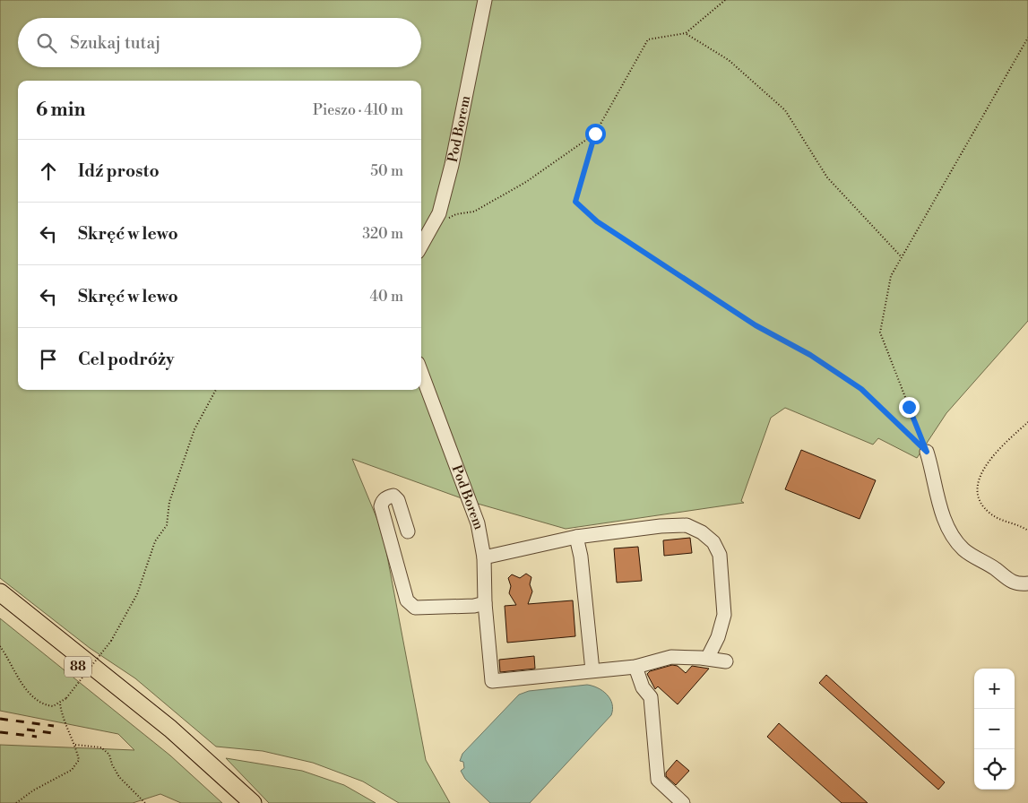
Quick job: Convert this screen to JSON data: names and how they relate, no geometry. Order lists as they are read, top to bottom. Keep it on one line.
{"streets":{"main road":["88"],"street":["Pod Borem"]},"page":{"search":"Szukaj tutaj","heading":["6 min","Pieszo · 410 m"],"list":[["Idź prosto","50 m"],["Skręć w lewo","320 m"],["Skręć w lewo","40 m"],"Cel podróży"],"map_buttons":["+","−"]}}
